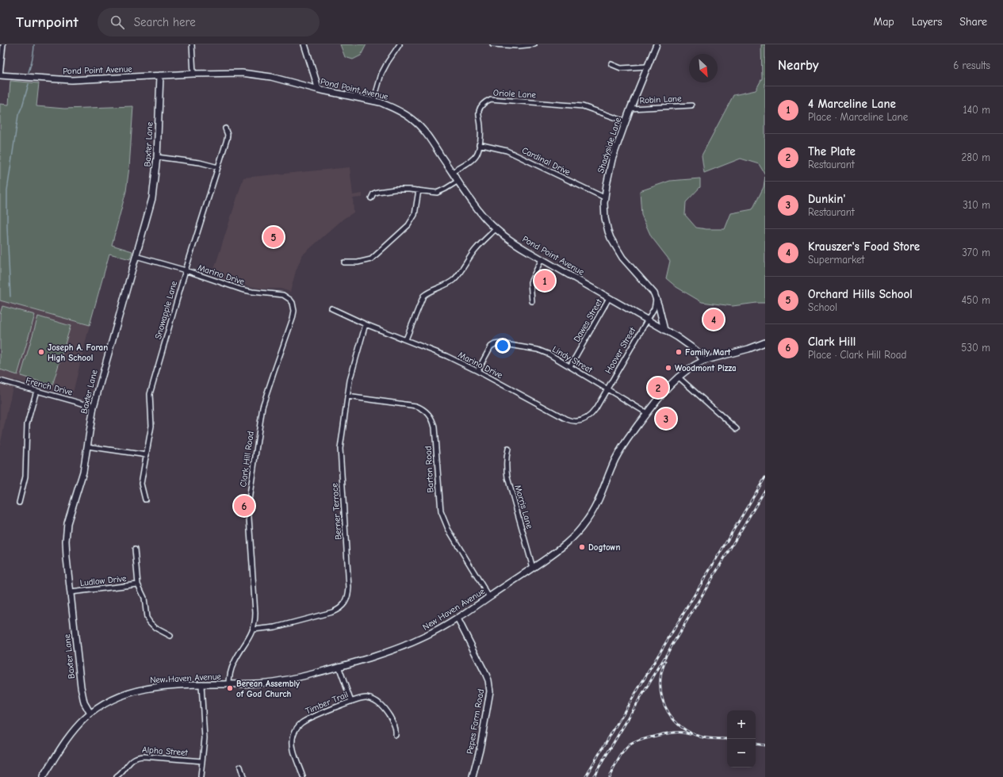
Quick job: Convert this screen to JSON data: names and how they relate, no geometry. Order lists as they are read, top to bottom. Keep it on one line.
{"streets":{"main road":["Pond Point Avenue","Baxter Lane","Shadyside Lane","New Haven Avenue","Pepes Farm Road"],"street":["Oriole Lane","Robin Lane","Cardinal Drive","Marino Drive","Snowapple Lane","Dawes Street","Hoover Street","Lindy Street","French Drive","Clark Hill Road","Barton Road","Morris Lane","Berner Terrace","Ludlow Drive","Timber Trail","Alpha Street"]},"crossings":[["Pond Point Avenue","Oriole Lane"],["Pond Point Avenue","Baxter Lane"],["Pond Point Avenue","Shadyside Lane"],["Pond Point Avenue","Dawes Street"],["Pond Point Avenue","Hoover Street"],["Pond Point Avenue","New Haven Avenue"],["Oriole Lane","Shadyside Lane"],["Oriole Lane","Cardinal Drive"],["Robin Lane","Shadyside Lane"],["Baxter Lane","Marino Drive"],["Baxter Lane","French Drive"],["Baxter Lane","Ludlow Drive"],["Baxter Lane","New Haven Avenue"],["Shadyside Lane","Cardinal Drive"],["Marino Drive","Snowapple Lane"],["Marino Drive","Hoover Street"],["Marino Drive","Lindy Street"],["Marino Drive","Clark Hill Road"],["Marino Drive","Berner Terrace"],["Dawes Street","Lindy Street"],["Hoover Street","Lindy Street"],["Lindy Street","New Haven Avenue"],["Clark Hill Road","Berner Terrace"],["Clark Hill Road","New Haven Avenue"],["Barton Road","Berner Terrace"],["Barton Road","New Haven Avenue"],["Morris Lane","New Haven Avenue"],["New Haven Avenue","Pepes Farm Road"]],"places":["Joseph A. Foran High School","Family Mart","Woodmont Pizza","Dogtown","Berean Assembly of God Church"],"north":"bottom right","page":{"header":"Turnpoint","search":"Search here","nav":["Map","Layers","Share"],"heading":["Nearby","6 results"],"list":[{"mark":"1","name":"4 Marceline Lane","note":"Place · Marceline Lane","value":"140 m"},{"mark":"2","name":"The Plate","note":"Restaurant","value":"280 m"},{"mark":"3","name":"Dunkin'","note":"Restaurant","value":"310 m"},{"mark":"4","name":"Krauszer's Food Store","note":"Supermarket","value":"370 m"},{"mark":"5","name":"Orchard Hills School","note":"School","value":"450 m"},{"mark":"6","name":"Clark Hill","note":"Place · Clark Hill Road","value":"530 m"}],"pins":["5","1","4","2","3","6"],"map_buttons":["+","−"]}}
